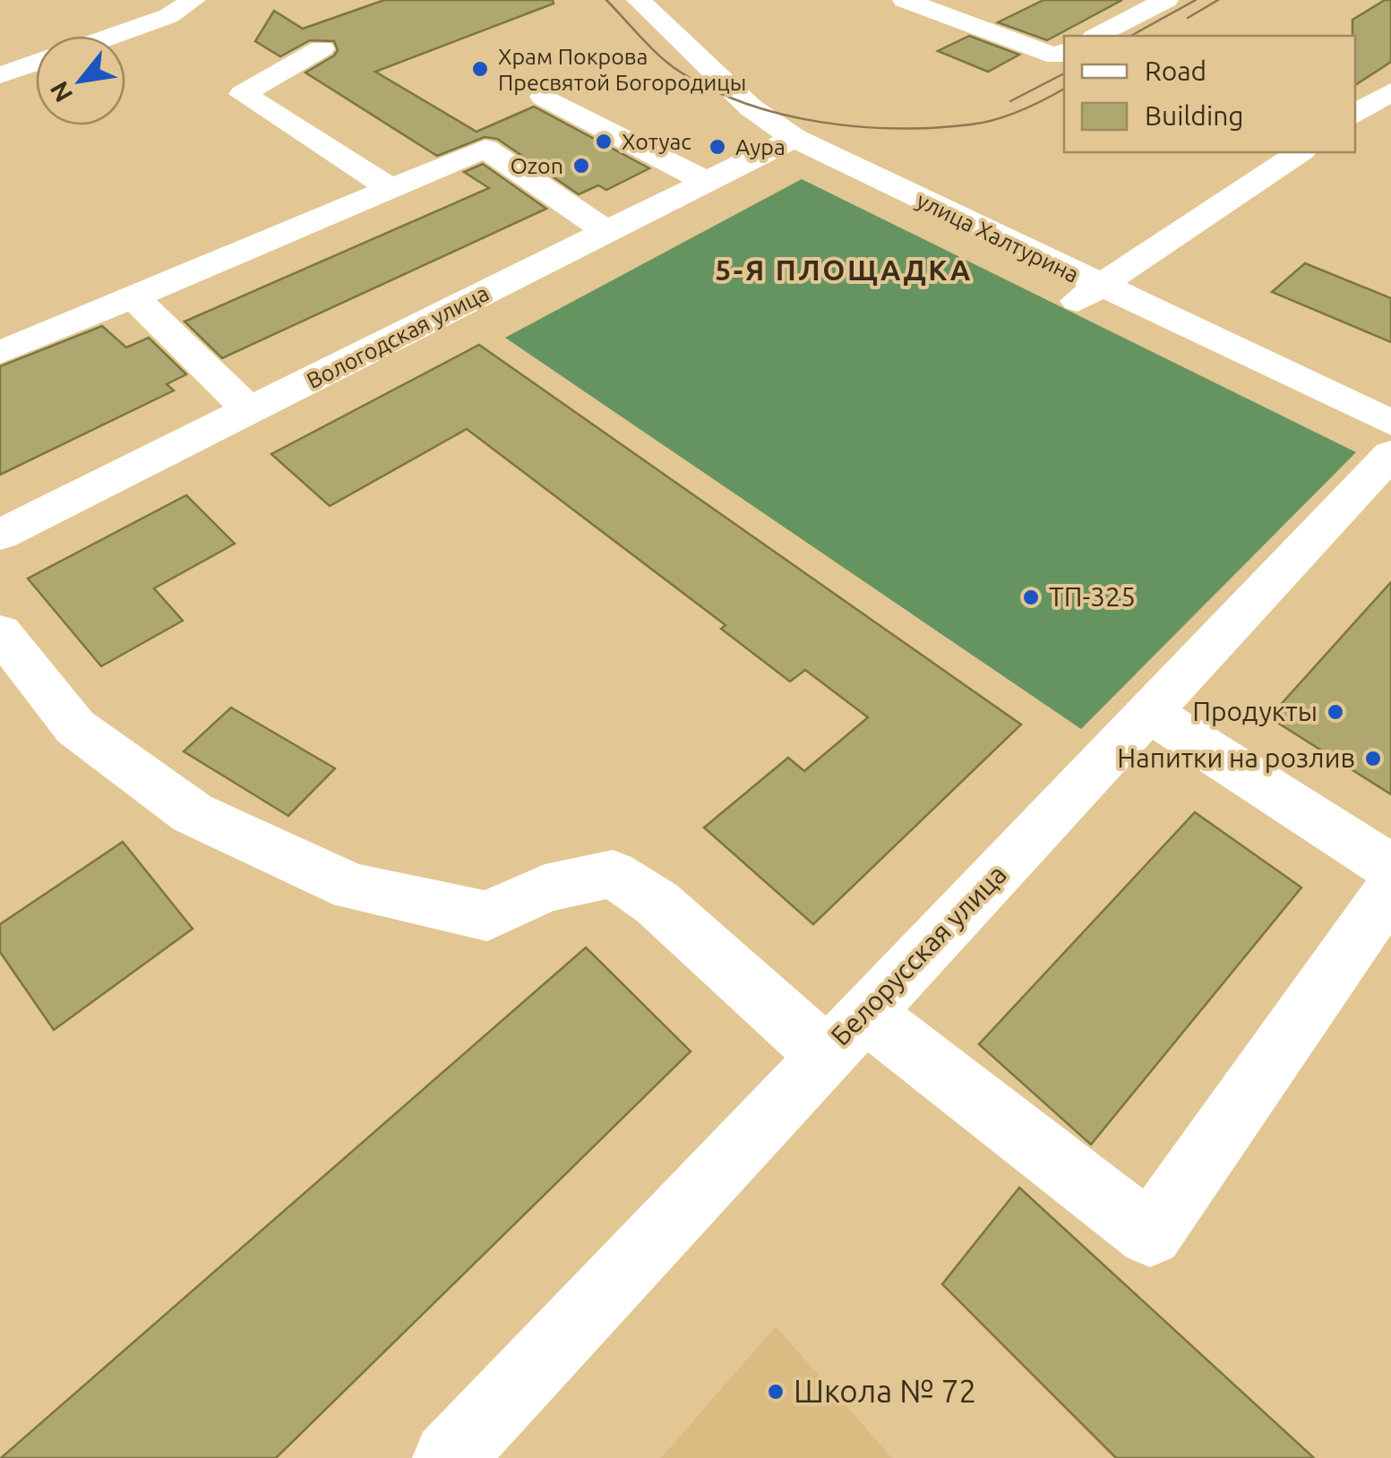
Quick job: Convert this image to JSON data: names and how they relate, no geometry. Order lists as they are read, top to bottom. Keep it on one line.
{"streets":{"street":["улица Халтурина","Вологодская улица","Белорусская улица"]},"crossings":[["улица Халтурина","Вологодская улица"]],"districts":["5-Я ПЛОЩАДКА"],"places":["Храм Покрова Пресвятой Богородицы","Хотуас","Аура","Ozon","ТП-325","Продукты","Напитки на розлив","Школа № 72"],"legend":["Road","Building"],"north":"bottom left"}
